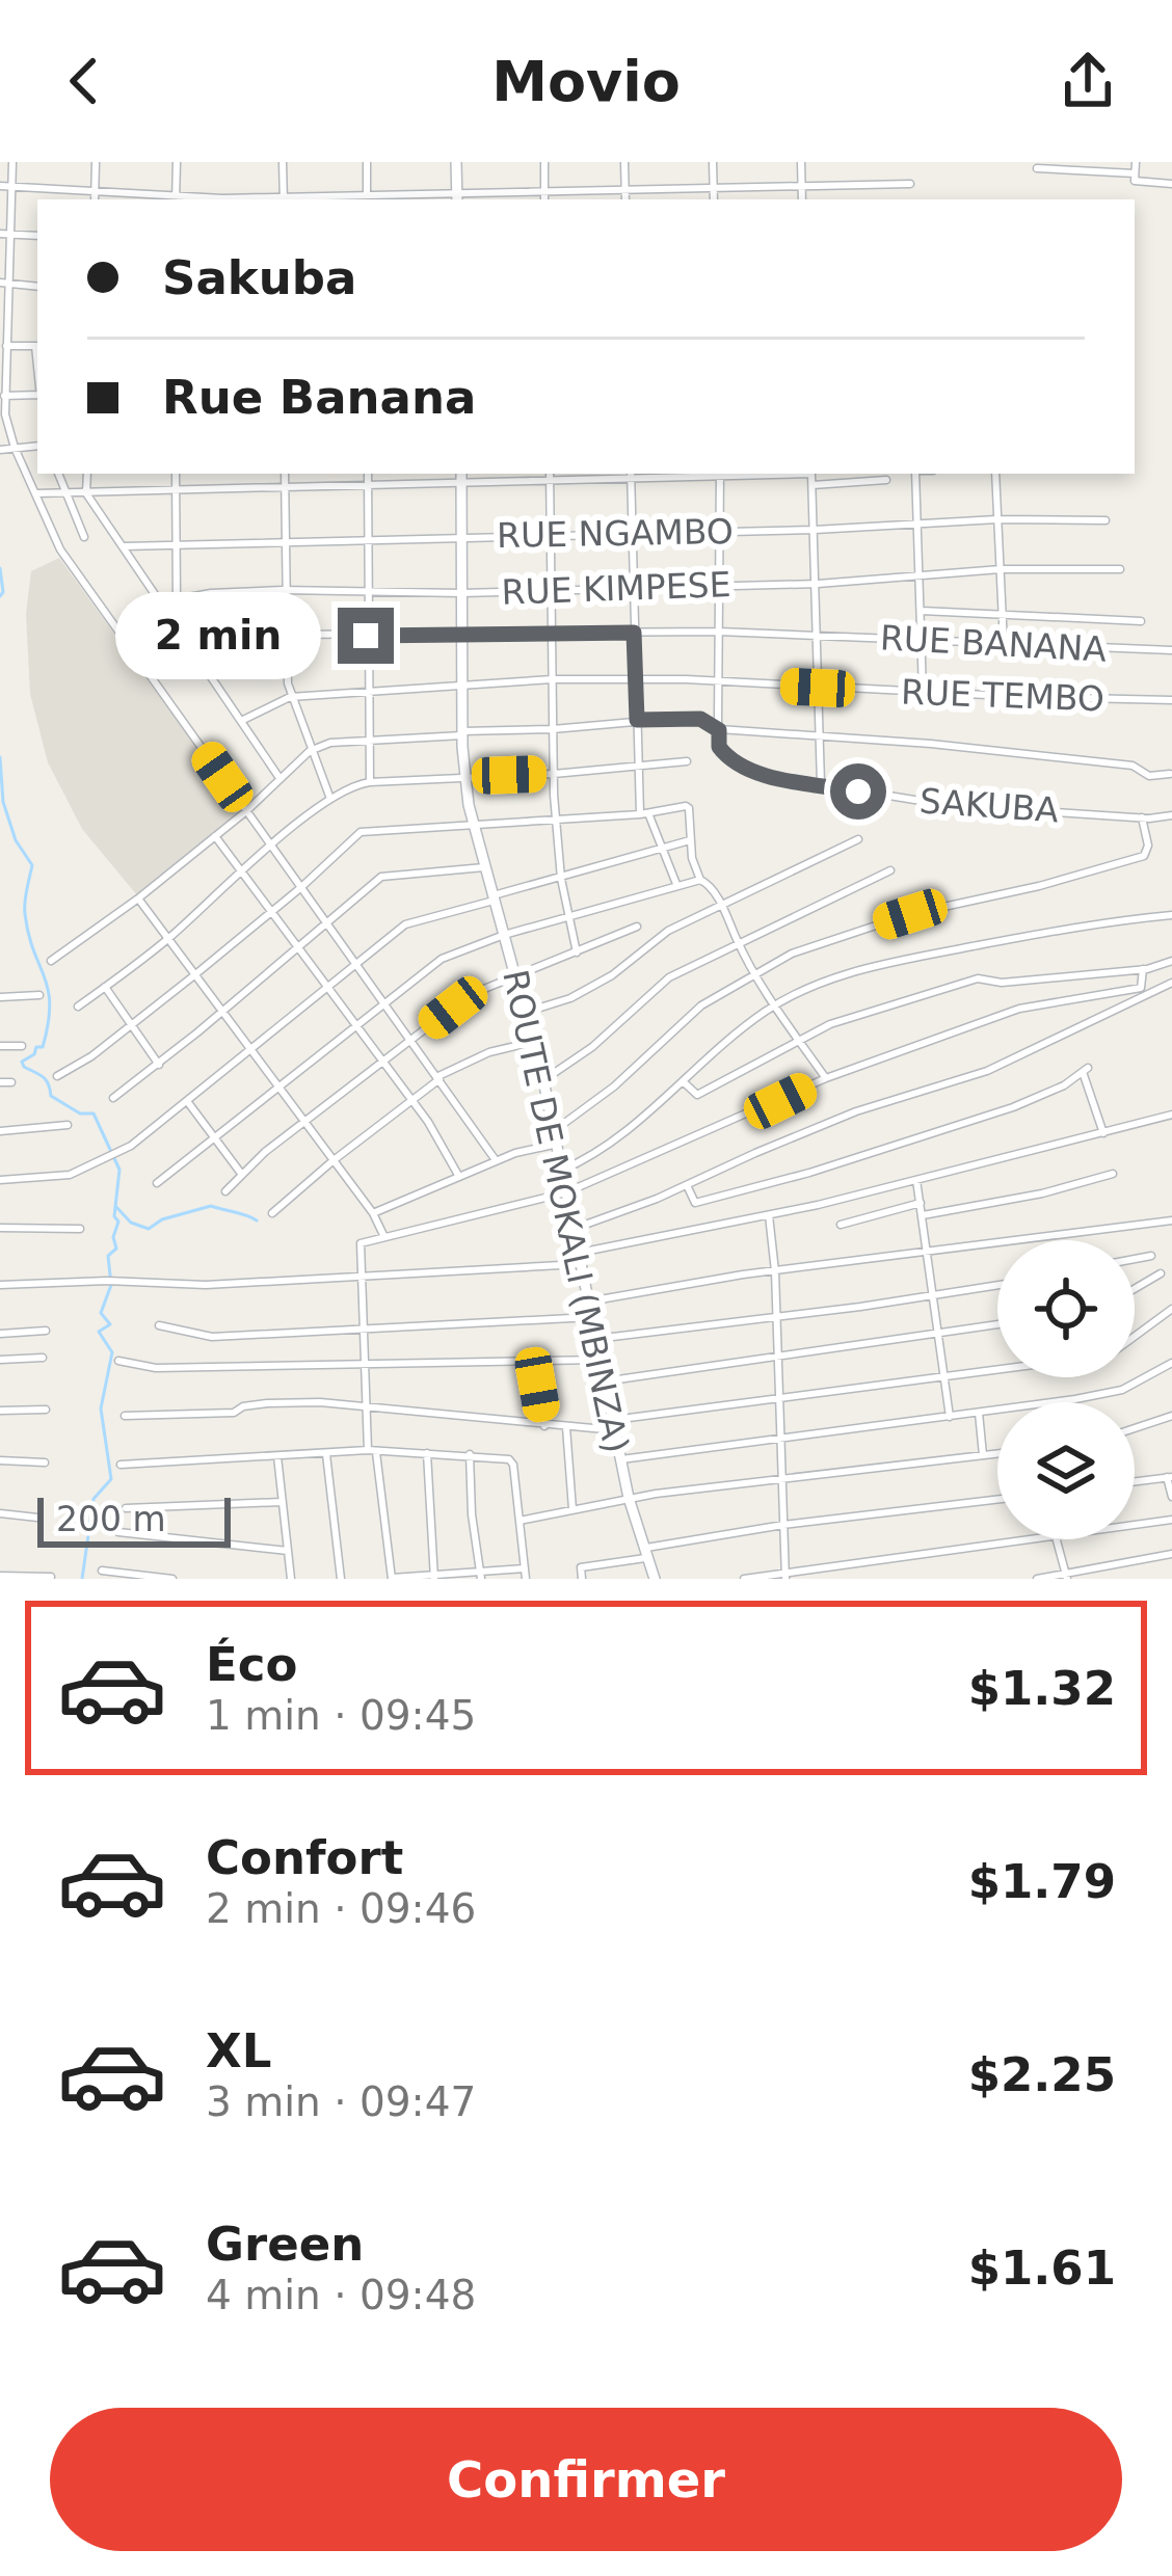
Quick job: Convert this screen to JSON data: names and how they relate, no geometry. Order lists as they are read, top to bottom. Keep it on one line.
{"streets":{"street":["RUE NGAMBO","RUE KIMPESE","RUE BANANA","RUE TEMBO","SAKUBA","ROUTE DE MOKALI (MBINZA)"]},"crossings":[["RUE NGAMBO","ROUTE DE MOKALI (MBINZA)"],["RUE KIMPESE","ROUTE DE MOKALI (MBINZA)"],["RUE BANANA","ROUTE DE MOKALI (MBINZA)"],["RUE TEMBO","ROUTE DE MOKALI (MBINZA)"]],"scale_bar":"200 m","page":{"header":"Movio","banner":["Sakuba","Rue Banana"],"bubble":"2 min","scale":"200 m","list":[{"name":"Éco","note":"1 min · 09:45","value":"$1.32"},{"name":"Confort","note":"2 min · 09:46","value":"$1.79"},{"name":"XL","note":"3 min · 09:47","value":"$2.25"},{"name":"Green","note":"4 min · 09:48","value":"$1.61"}],"buttons":"Confirmer"}}
